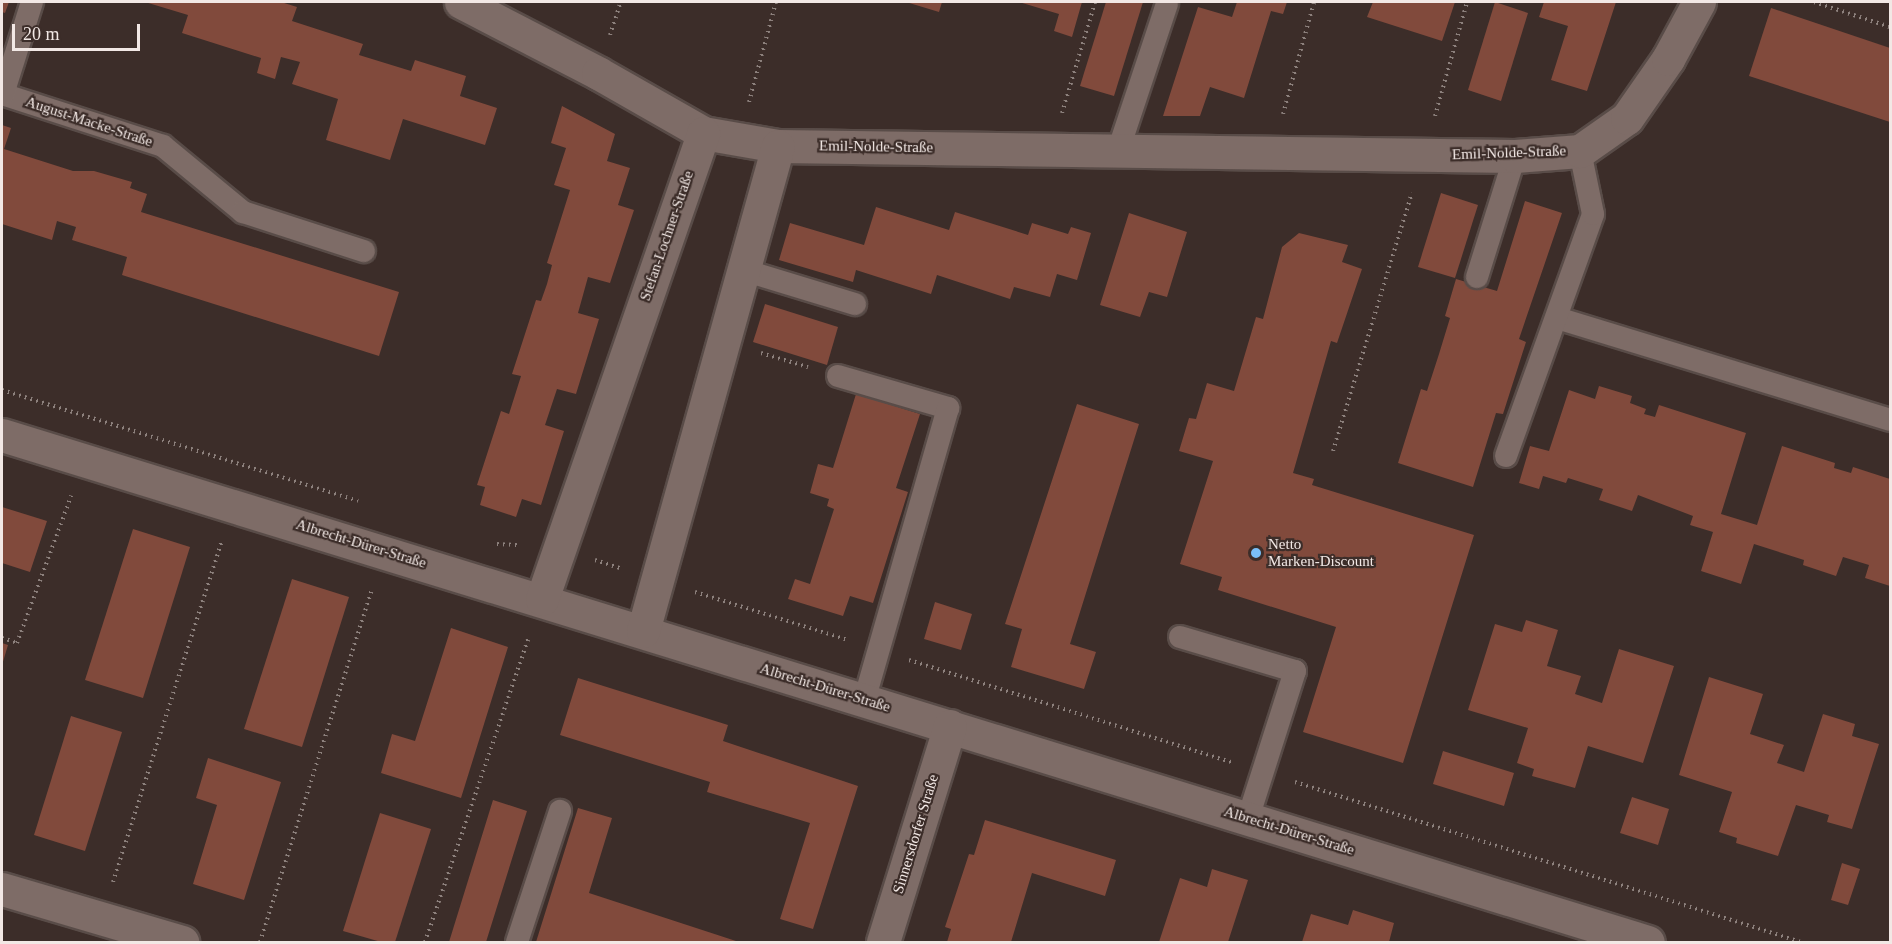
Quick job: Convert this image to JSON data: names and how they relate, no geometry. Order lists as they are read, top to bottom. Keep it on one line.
{"streets":{"street":["Emil-Nolde-Straße","Stefan-Lochner-Straße","Albrecht-Dürer-Straße","Sinnersdorfer Straße"],"lane":["August-Macke-Straße"]},"crossings":[["Emil-Nolde-Straße","Stefan-Lochner-Straße"],["Stefan-Lochner-Straße","Albrecht-Dürer-Straße"],["Albrecht-Dürer-Straße","Sinnersdorfer Straße"]],"places":["Netto Marken-Discount"],"scale_bar":"20 m"}
